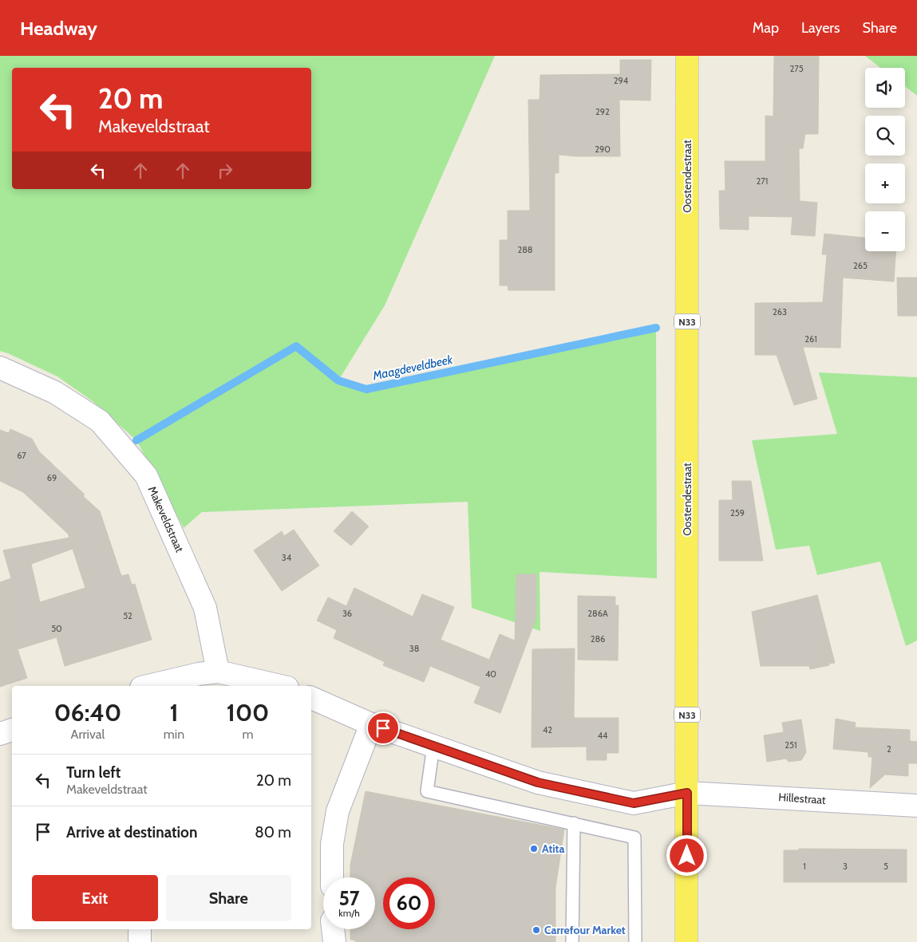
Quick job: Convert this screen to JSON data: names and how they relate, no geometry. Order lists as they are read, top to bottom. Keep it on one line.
{"streets":{"main road":["Oostendestraat","N33"],"street":["Makeveldstraat","Hillestraat"]},"crossings":[["Oostendestraat","Hillestraat"]],"water":["Maagdeveldbeek"],"places":["Atita","Carrefour Market"],"house_numbers":["275","294","292","290","271","288","265","263","261","67","69","259","34","36","286A","52","50","286","38","40","42","44","251","2","1","3","5"],"page":{"header":"Headway","nav":["Map","Layers","Share"],"map_buttons":["+","−"],"turn":["20 m","Makeveldstraat"],"eta":["06:40","Arrival","1","min","100","m"],"list":[{"name":"Turn left","note":"Makeveldstraat","value":"20 m"},{"name":"Arrive at destination","value":"80 m"}],"buttons":["Exit","Share"],"speed":"57 km/h","limit":"60"}}
